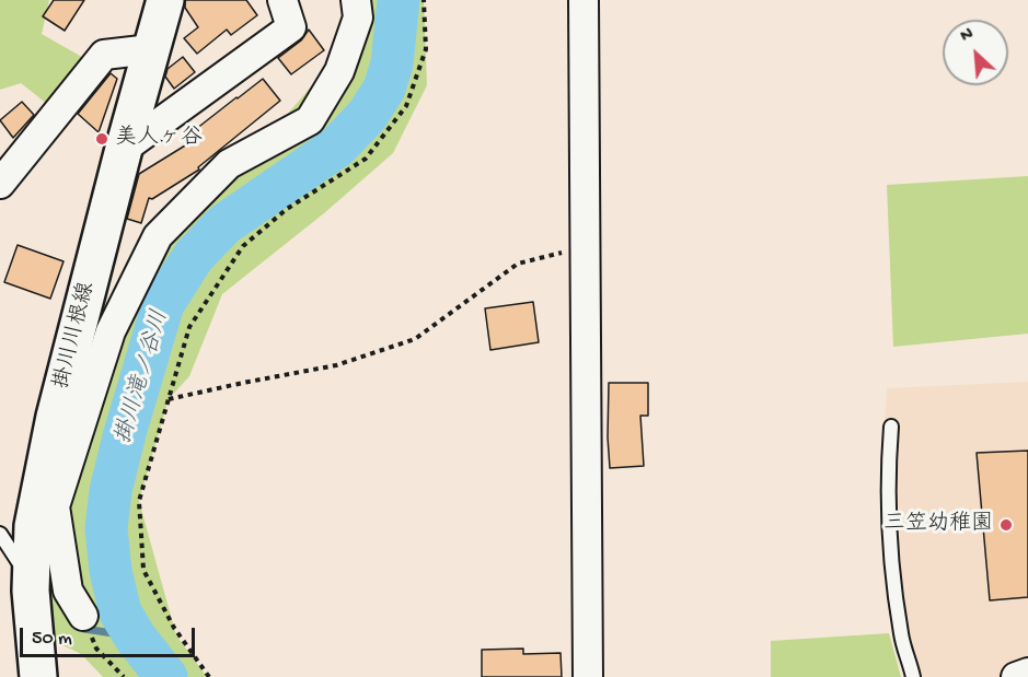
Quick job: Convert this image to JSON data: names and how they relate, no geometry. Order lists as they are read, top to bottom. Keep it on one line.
{"streets":{"main road":["掛川川根線"]},"water":["掛川滝ノ谷川"],"places":["美人ヶ谷","三笠幼稚園"],"scale_bar":"50 m","north":"top left"}
